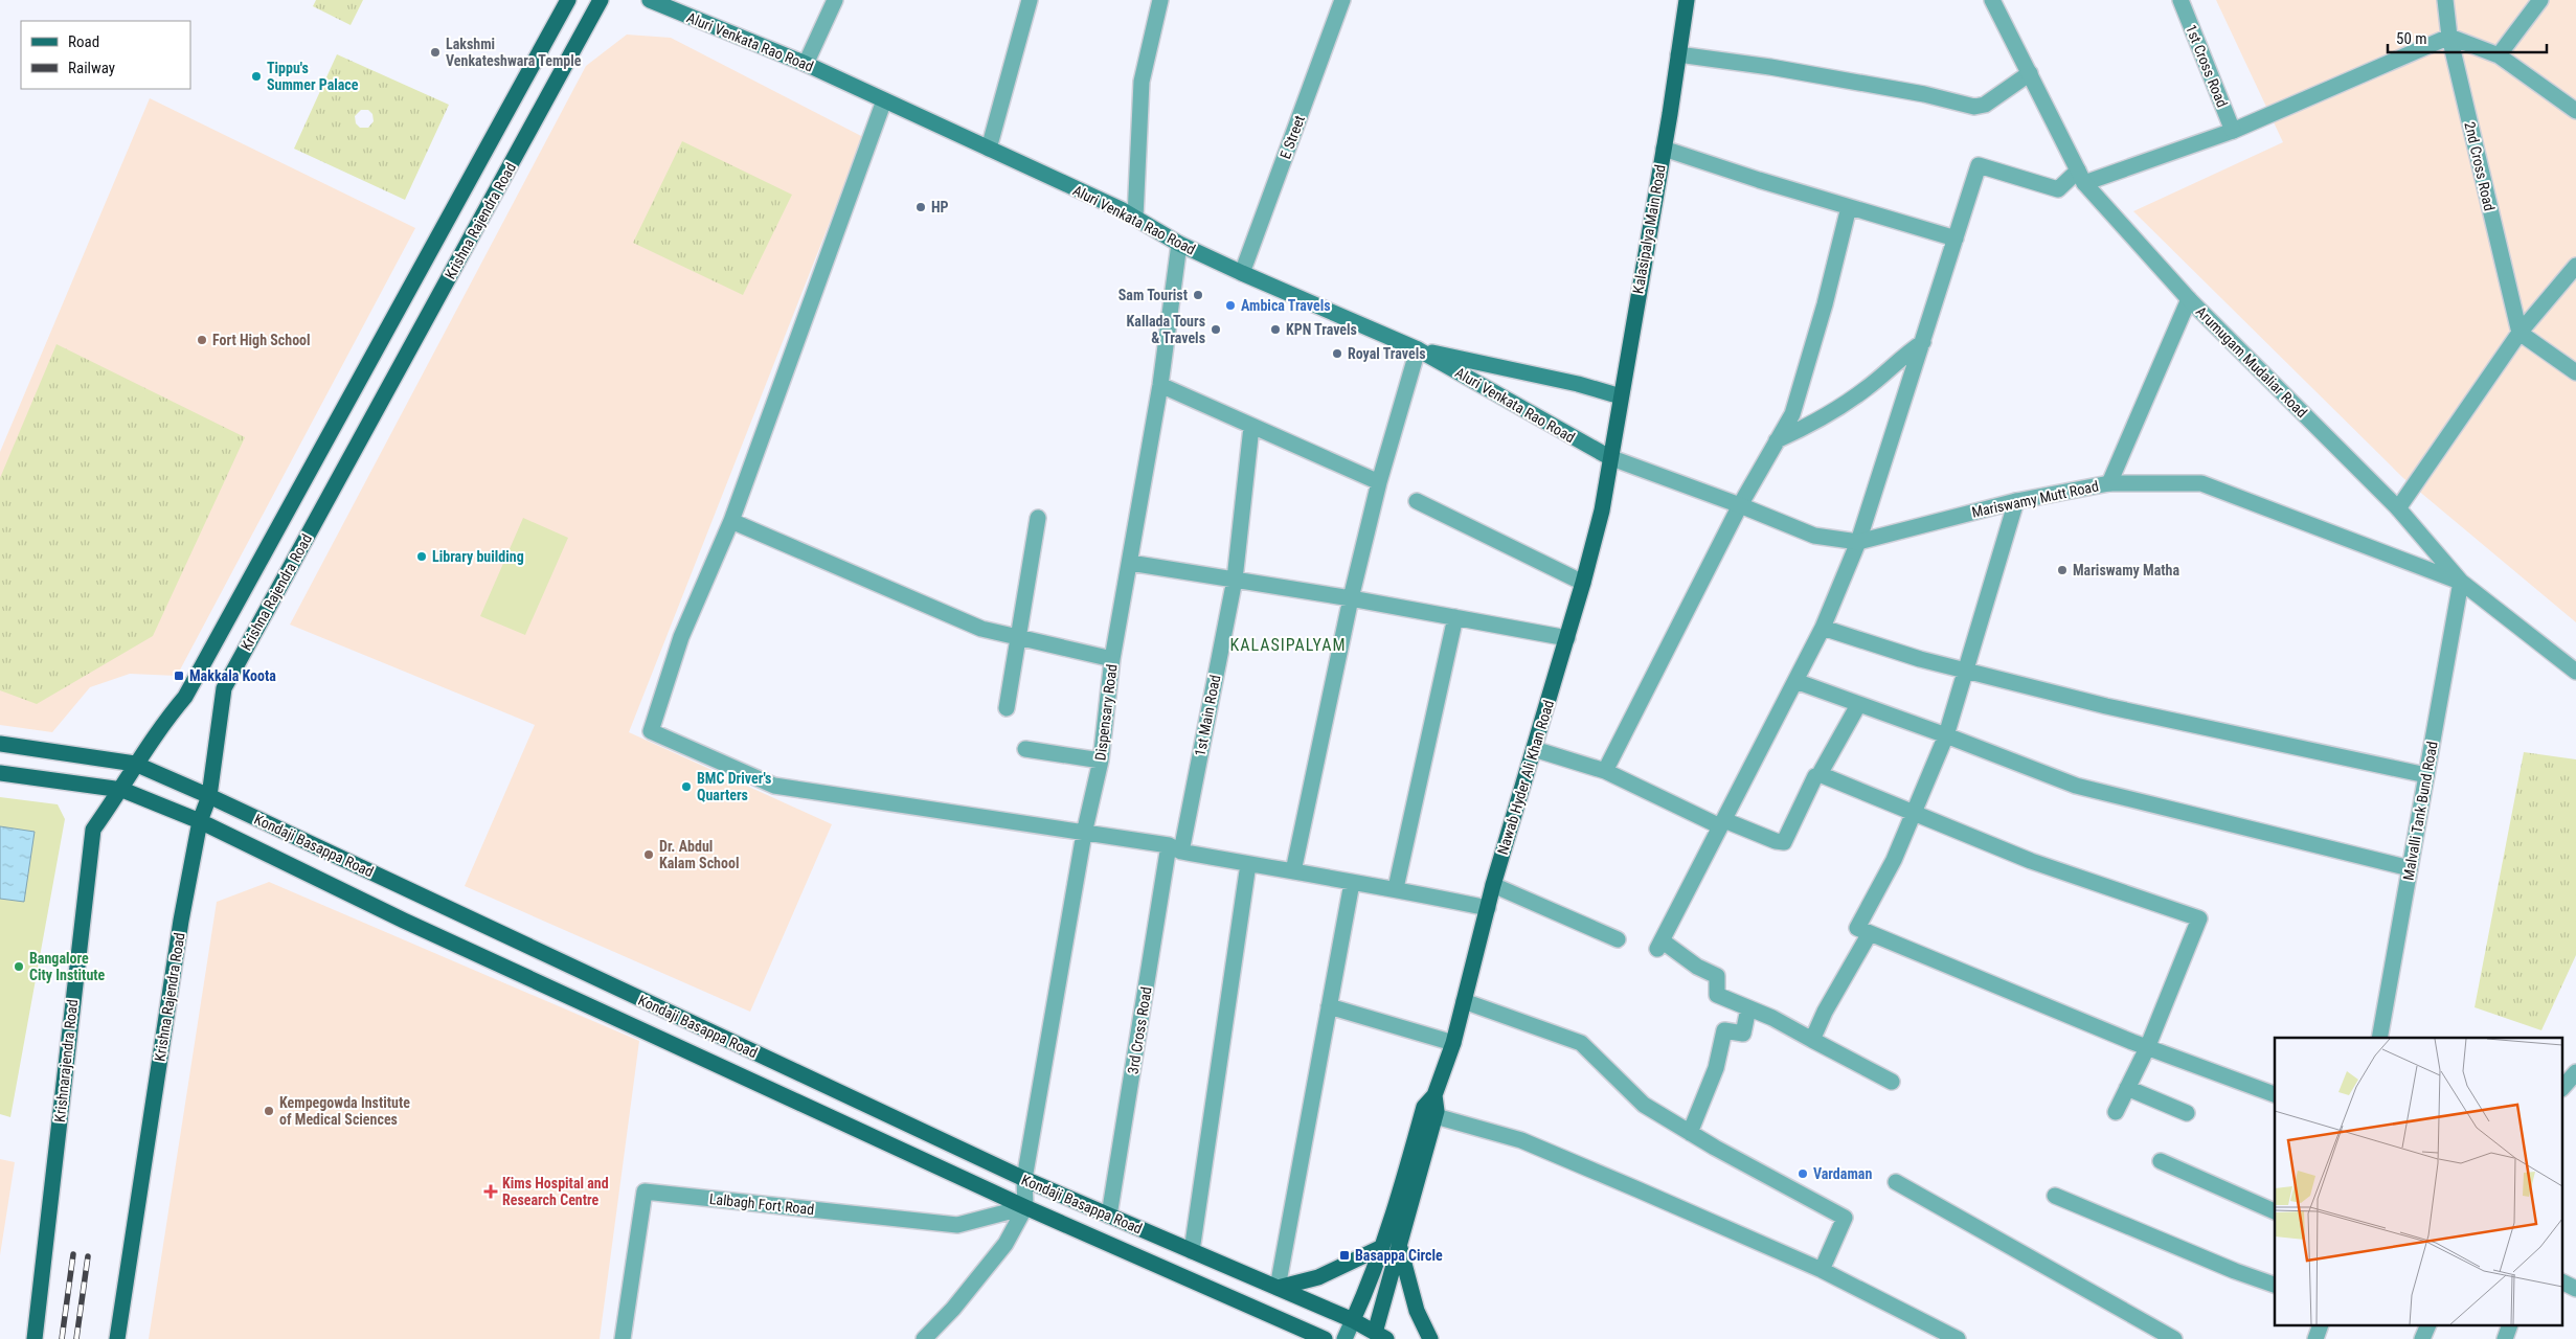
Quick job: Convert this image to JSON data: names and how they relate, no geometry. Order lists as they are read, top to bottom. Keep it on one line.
{"streets":{"main road":["Aluri Venkata Rao Road","Krishna Rajendra Road","Kalasipalya Main Road","Nawab Hyder Ali Khan Road","Kondaji Basappa Road","Krishnarajendra Road"],"street":["1st Cross Road","E Street","2nd Cross Road","Arumugam Mudaliar Road","Mariswamy Mutt Road","Dispensary Road","1st Main Road","Malvalli Tank Bund Road","3rd Cross Road","Lalbagh Fort Road"]},"crossings":[["Aluri Venkata Rao Road","E Street"],["Aluri Venkata Rao Road","Kalasipalya Main Road"],["Aluri Venkata Rao Road","Mariswamy Mutt Road"],["Aluri Venkata Rao Road","Dispensary Road"],["Aluri Venkata Rao Road","Nawab Hyder Ali Khan Road"],["Krishna Rajendra Road","Kondaji Basappa Road"],["Krishna Rajendra Road","Krishnarajendra Road"],["Kalasipalya Main Road","Mariswamy Mutt Road"],["Kalasipalya Main Road","Nawab Hyder Ali Khan Road"],["Arumugam Mudaliar Road","Mariswamy Mutt Road"],["Arumugam Mudaliar Road","Malvalli Tank Bund Road"],["Mariswamy Mutt Road","Nawab Hyder Ali Khan Road"],["Mariswamy Mutt Road","Malvalli Tank Bund Road"],["Dispensary Road","Kondaji Basappa Road"],["Dispensary Road","Lalbagh Fort Road"],["1st Main Road","3rd Cross Road"],["Nawab Hyder Ali Khan Road","Kondaji Basappa Road"],["Kondaji Basappa Road","3rd Cross Road"],["Kondaji Basappa Road","Krishnarajendra Road"],["Kondaji Basappa Road","Lalbagh Fort Road"]],"districts":["KALASIPALYAM"],"places":{"other":["Lakshmi Venkateshwara Temple","Tippu's Summer Palace","HP","Sam Tourist","Ambica Travels","Kallada Tours & Travels","KPN Travels","Fort High School","Royal Travels","Library building","Mariswamy Matha","BMC Driver's Quarters","Dr. Abdul Kalam School","Bangalore City Institute","Kempegowda Institute of Medical Sciences","Vardaman"],"transit":["Makkala Koota","Basappa Circle"],"health":["Kims Hospital and Research Centre"]},"legend":["Road","Railway"],"scale_bar":"50 m"}
